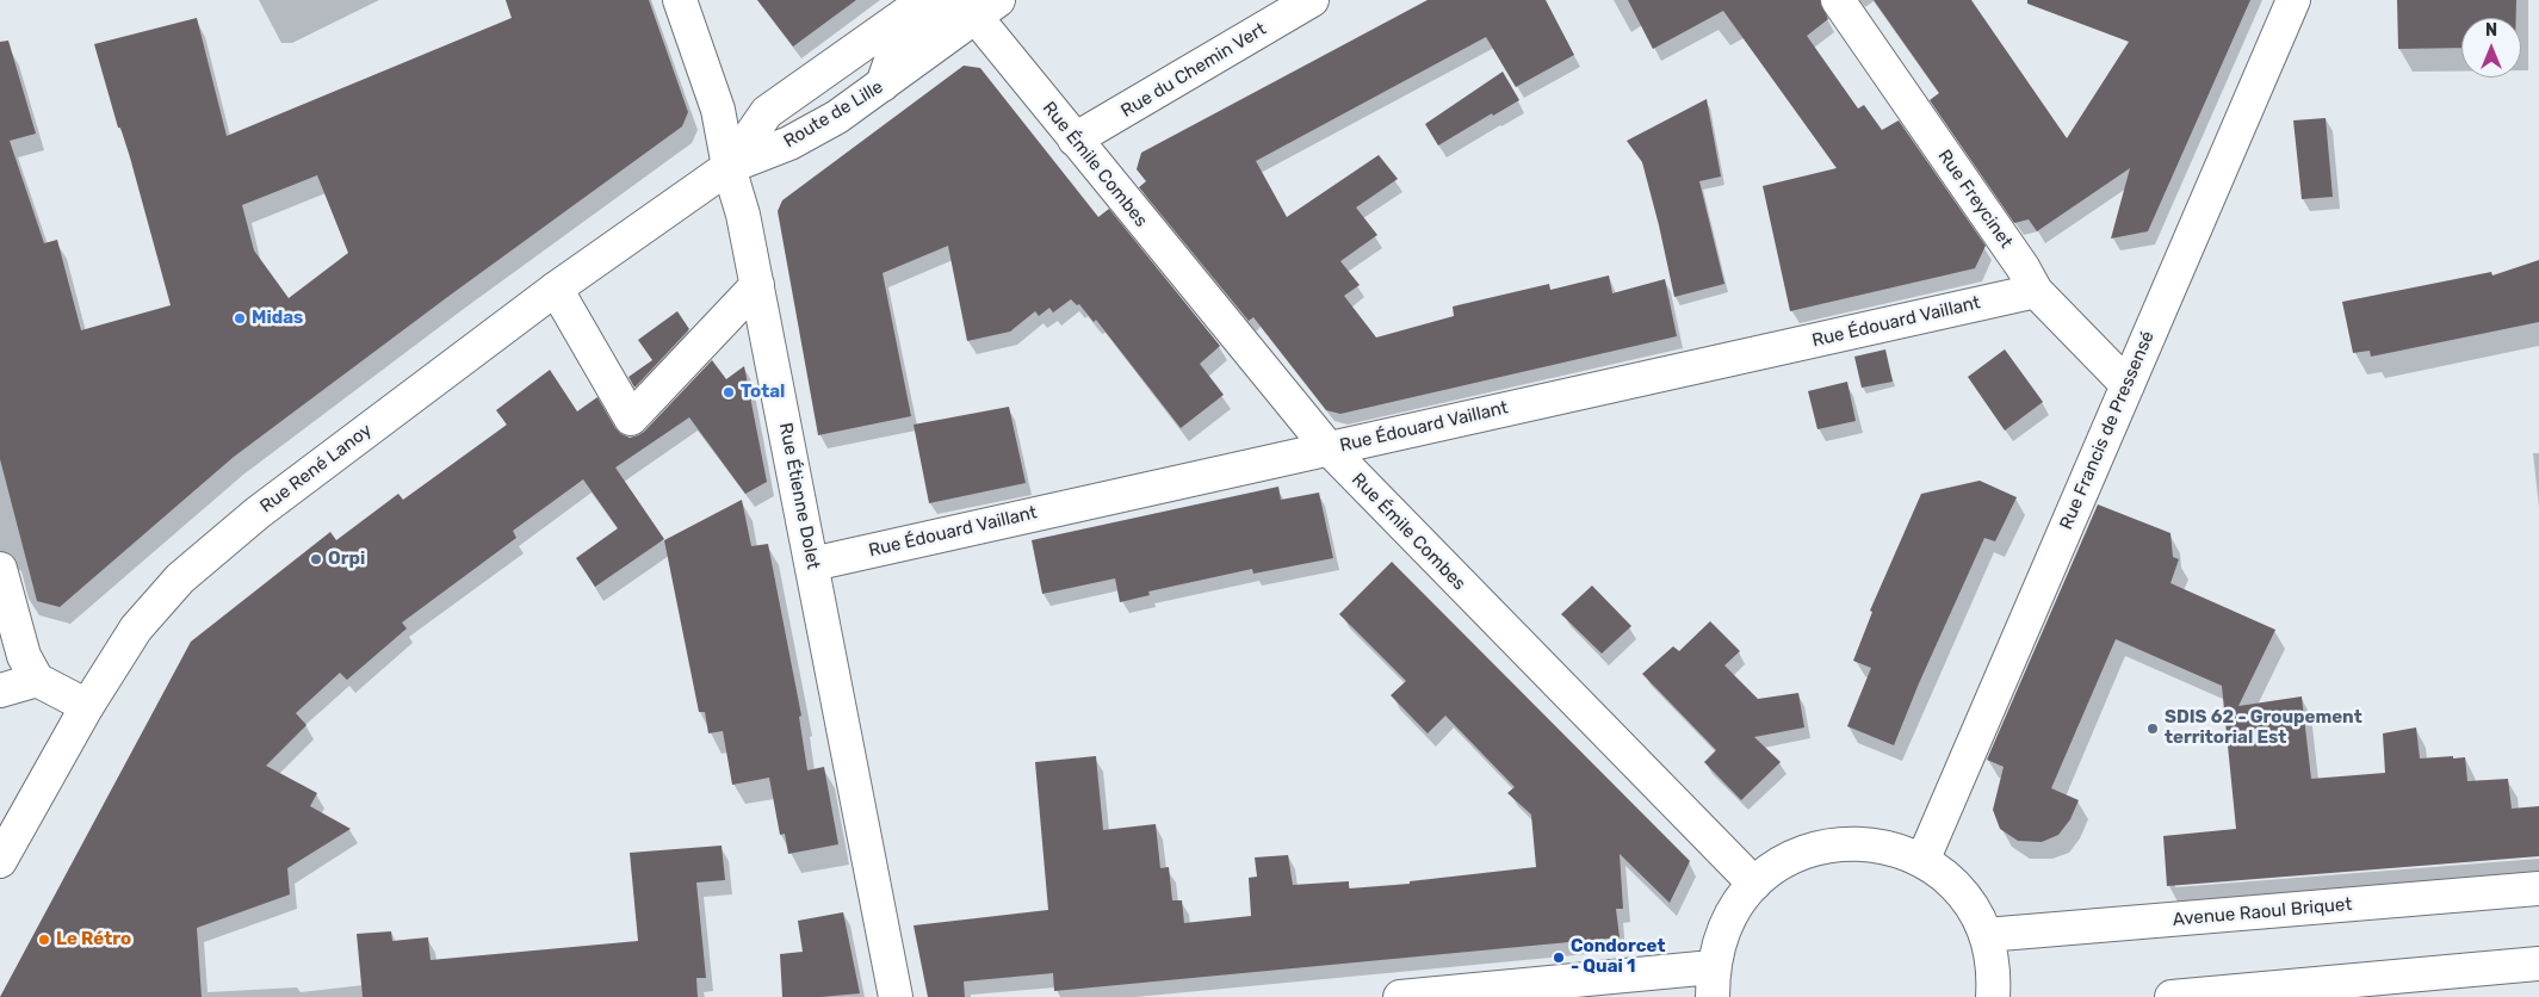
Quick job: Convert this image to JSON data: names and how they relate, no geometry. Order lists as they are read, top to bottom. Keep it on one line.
{"streets":{"street":["Rue du Chemin Vert","Route de Lille","Rue Émile Combes","Rue Freycinet","Rue Édouard Vaillant","Rue Francis de Pressensé","Rue René Lanoy","Rue Étienne Dolet","Avenue Raoul Briquet"]},"crossings":[["Rue du Chemin Vert","Rue Émile Combes"],["Route de Lille","Rue Émile Combes"],["Route de Lille","Rue René Lanoy"],["Route de Lille","Rue Étienne Dolet"],["Rue Émile Combes","Rue Édouard Vaillant"],["Rue Freycinet","Rue Édouard Vaillant"],["Rue Freycinet","Rue Francis de Pressensé"],["Rue Édouard Vaillant","Rue Étienne Dolet"],["Rue René Lanoy","Rue Étienne Dolet"]],"places":["Midas","Total","Orpi","SDIS 62 - Groupement territorial Est","Le Rétro","Condorcet - Quai 1"],"north":"top"}
